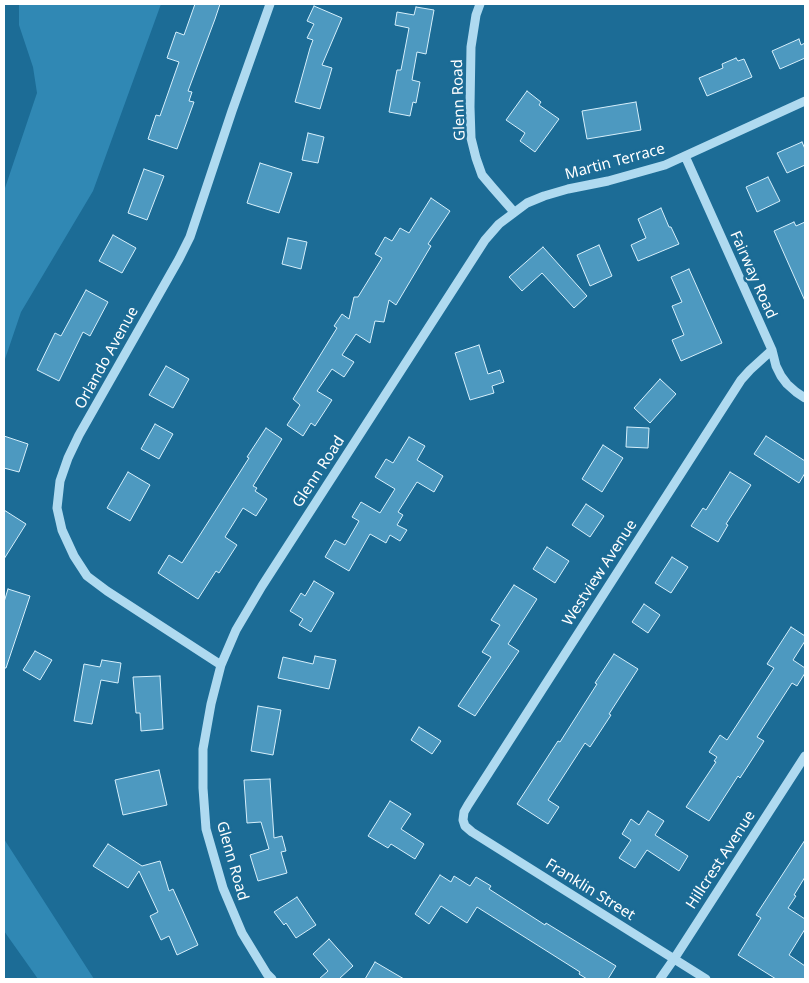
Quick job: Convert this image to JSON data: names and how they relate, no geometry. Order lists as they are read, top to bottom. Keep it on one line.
{"streets":{"street":["Glenn Road","Martin Terrace","Fairway Road","Orlando Avenue","Westview Avenue","Hillcrest Avenue","Franklin Street"]},"crossings":[["Glenn Road","Martin Terrace"],["Glenn Road","Orlando Avenue"],["Martin Terrace","Fairway Road"],["Fairway Road","Westview Avenue"],["Westview Avenue","Franklin Street"],["Hillcrest Avenue","Franklin Street"]]}
